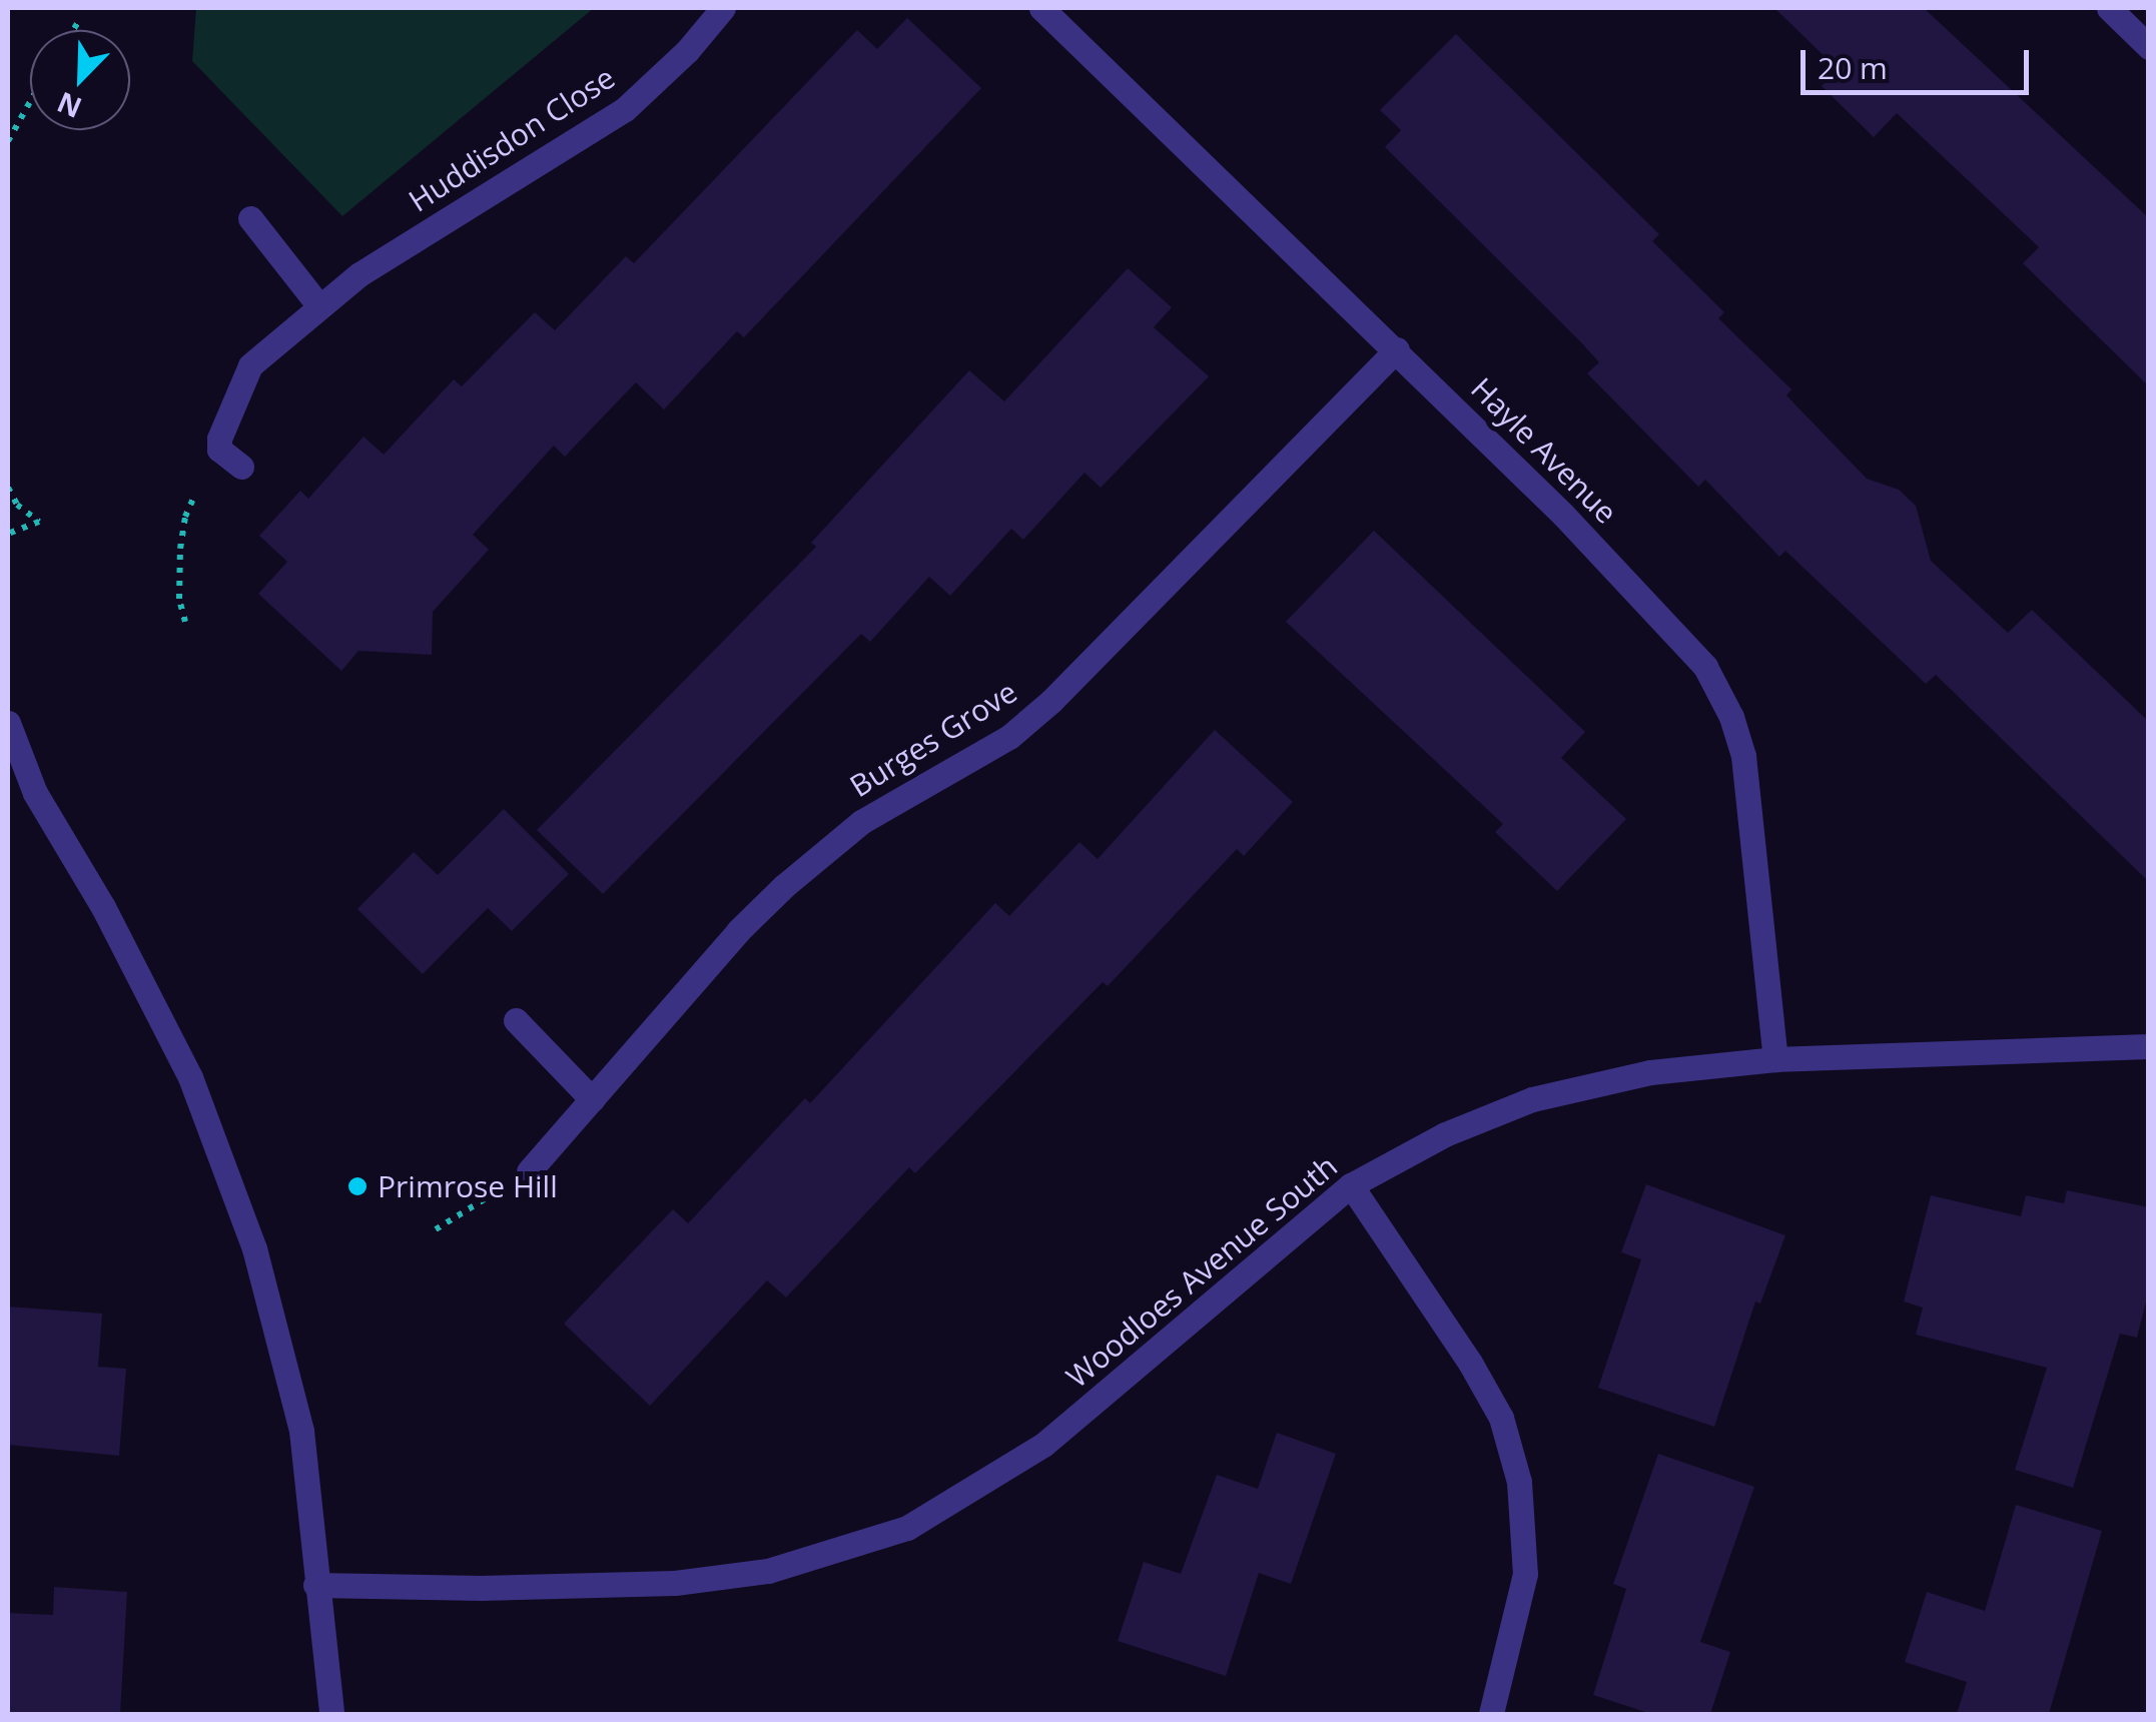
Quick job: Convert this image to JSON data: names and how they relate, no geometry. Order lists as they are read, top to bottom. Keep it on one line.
{"streets":{"street":["Huddisdon Close","Hayle Avenue","Burges Grove","Woodloes Avenue South"]},"crossings":[["Hayle Avenue","Burges Grove"],["Hayle Avenue","Woodloes Avenue South"]],"places":["Primrose Hill"],"scale_bar":"20 m","north":"bottom left"}
